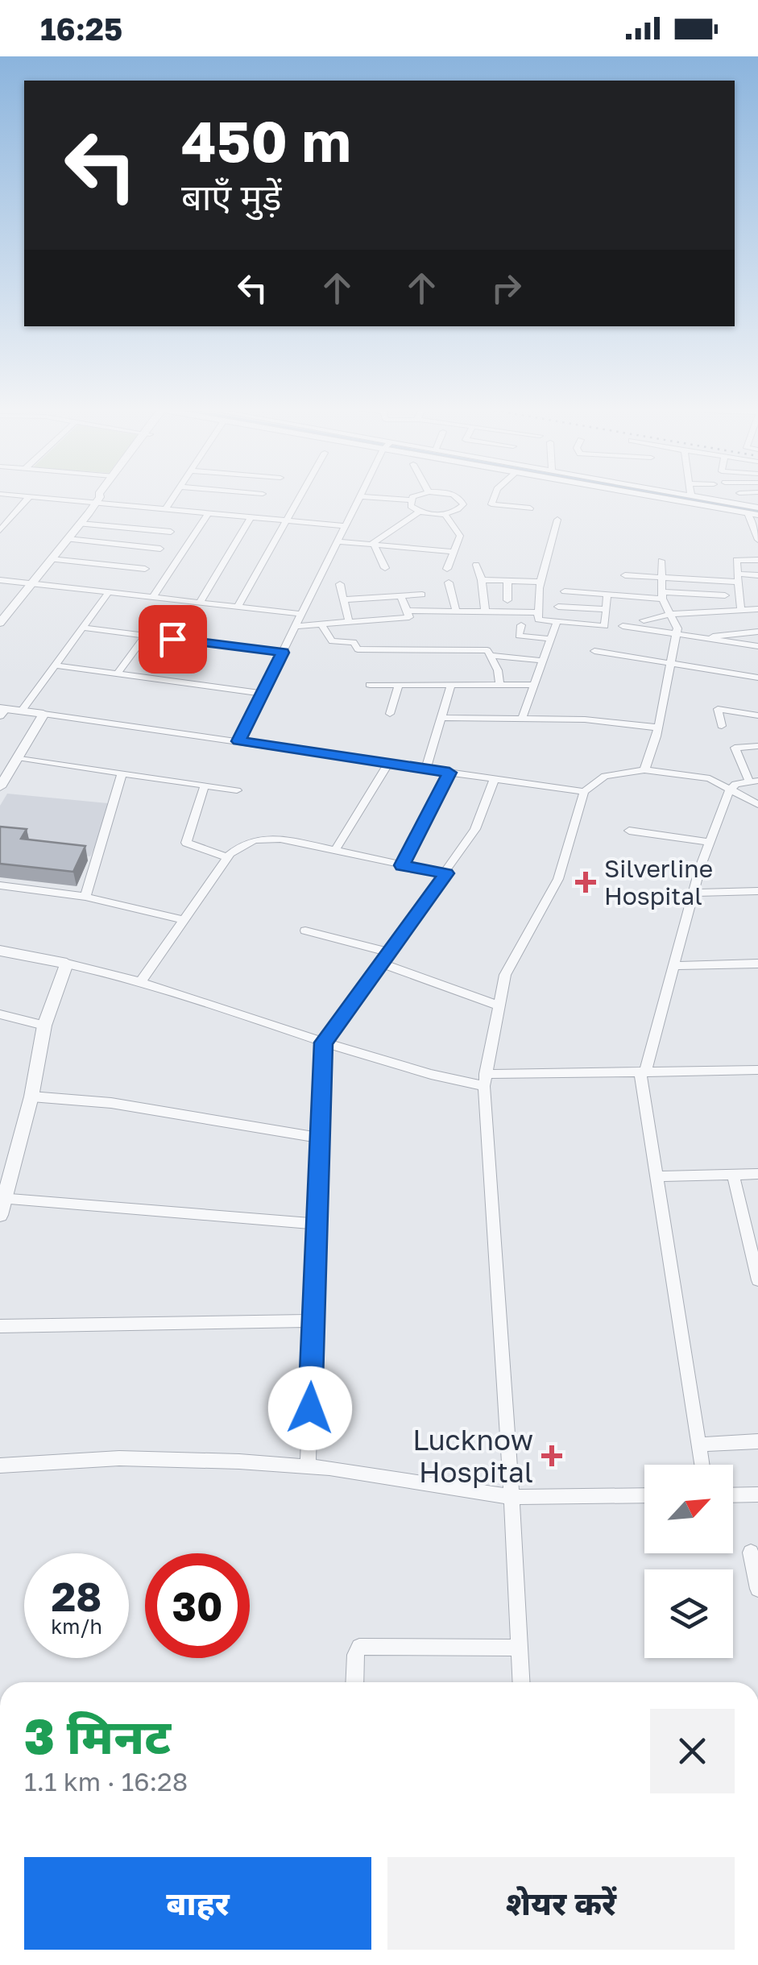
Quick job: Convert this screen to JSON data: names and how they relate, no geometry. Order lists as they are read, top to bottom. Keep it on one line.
{"places":{"health":["Silverline Hospital","Lucknow Hospital"]},"north":"top right","page":{"status":"16:25","turn":["450 m","बाएँ मुड़ें"],"speed":"28 km/h","limit":"30","heading":["3 मिनट","1.1 km · 16:28"],"buttons":["बाहर","शेयर करें"]}}
